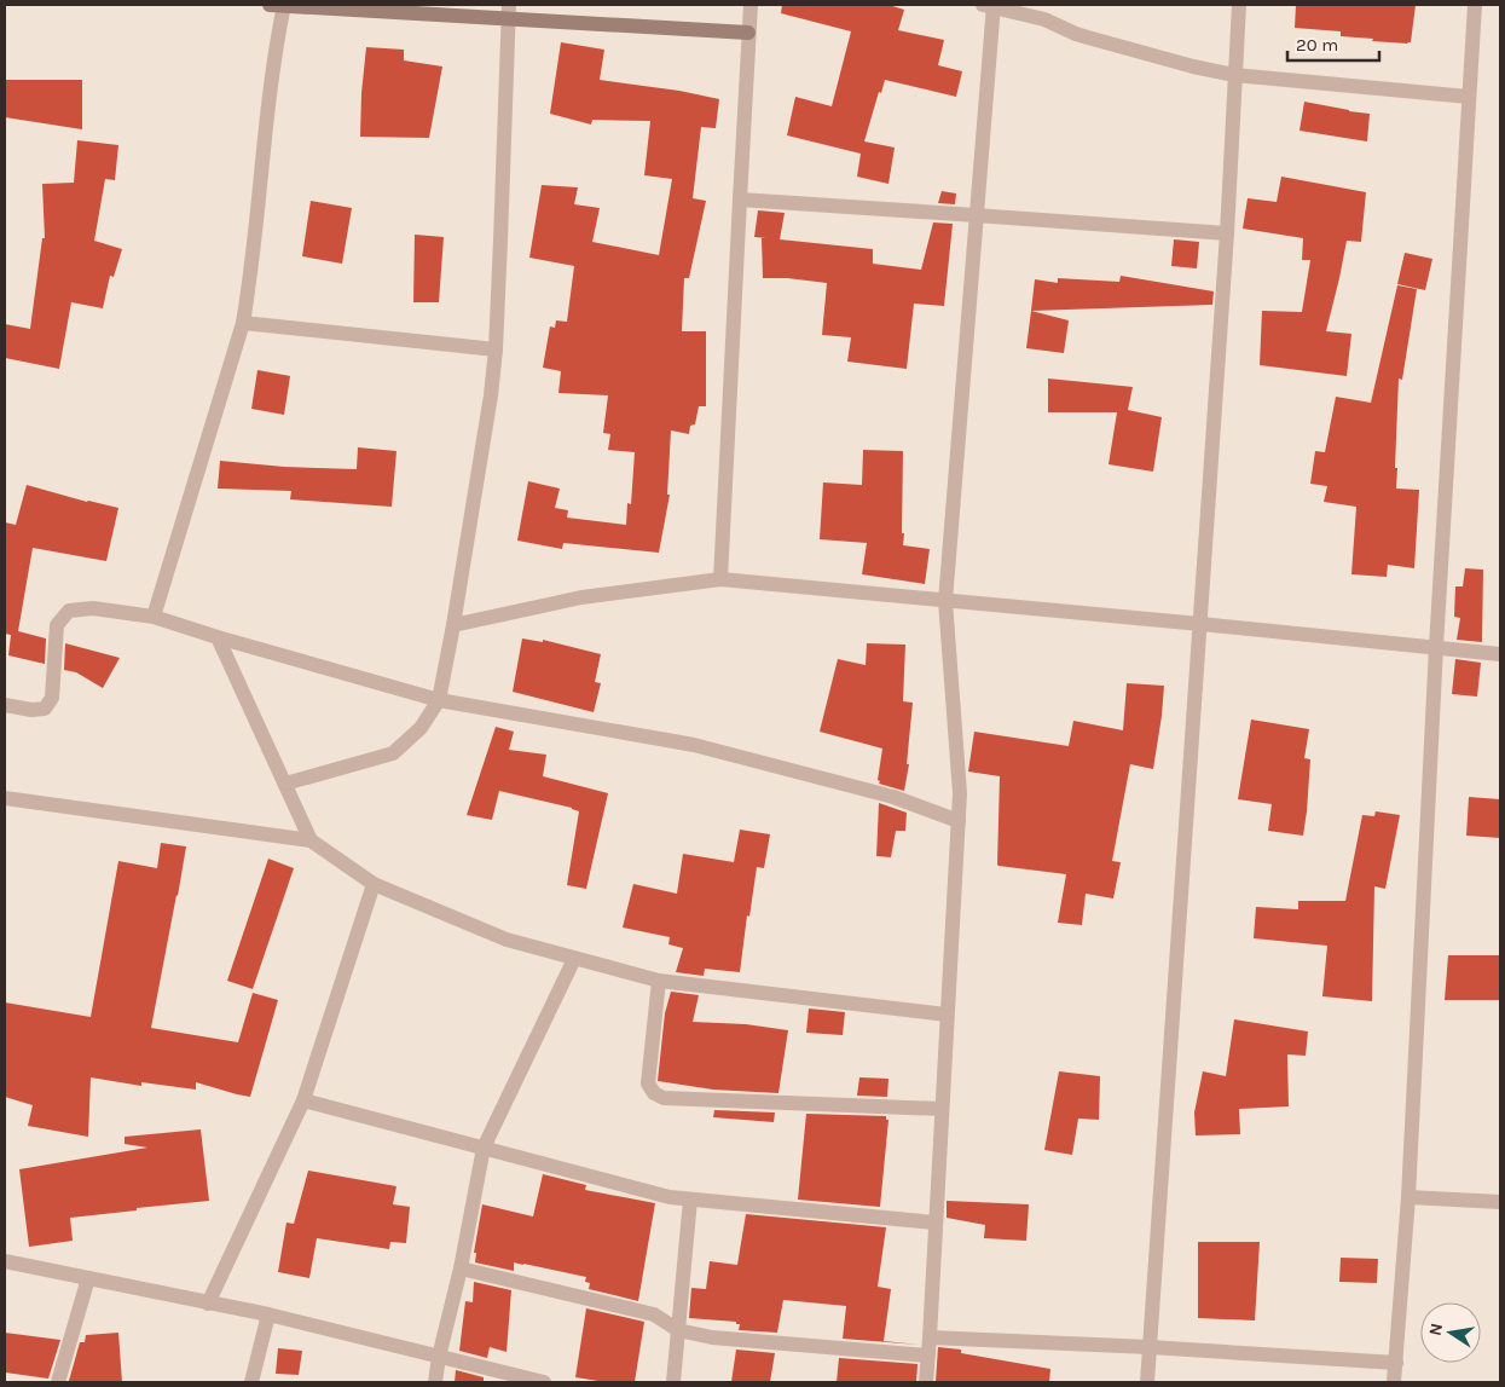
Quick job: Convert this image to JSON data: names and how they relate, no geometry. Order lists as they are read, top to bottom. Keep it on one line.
{"scale_bar":"20 m","north":"left"}
